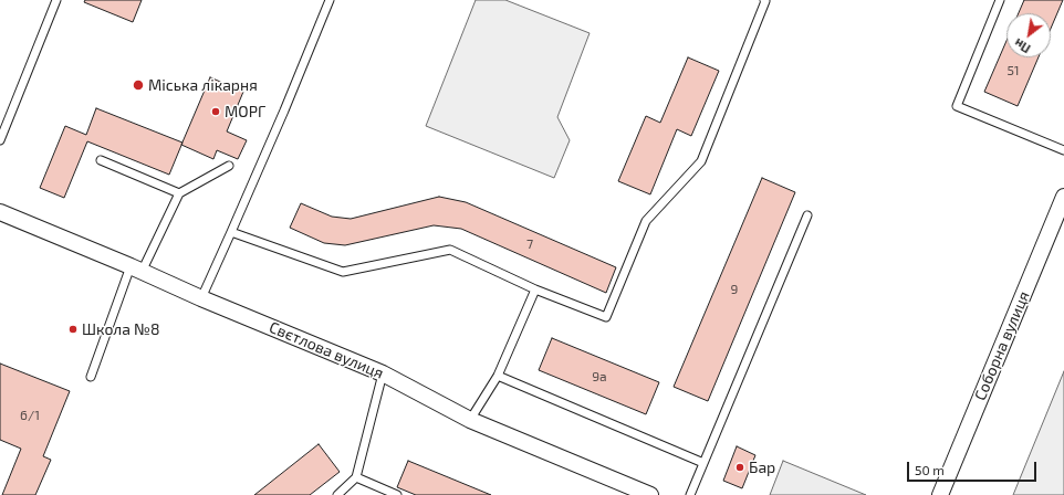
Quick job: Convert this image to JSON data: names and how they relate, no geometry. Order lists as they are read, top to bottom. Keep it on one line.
{"streets":{"street":["Соборна вулиця","Свєтлова вулиця"]},"places":["Міська лікарня","МОРГ","Школа №8","Бар"],"house_numbers":["51","7","9","9а","6/1"],"scale_bar":"50 m","north":"bottom left"}
